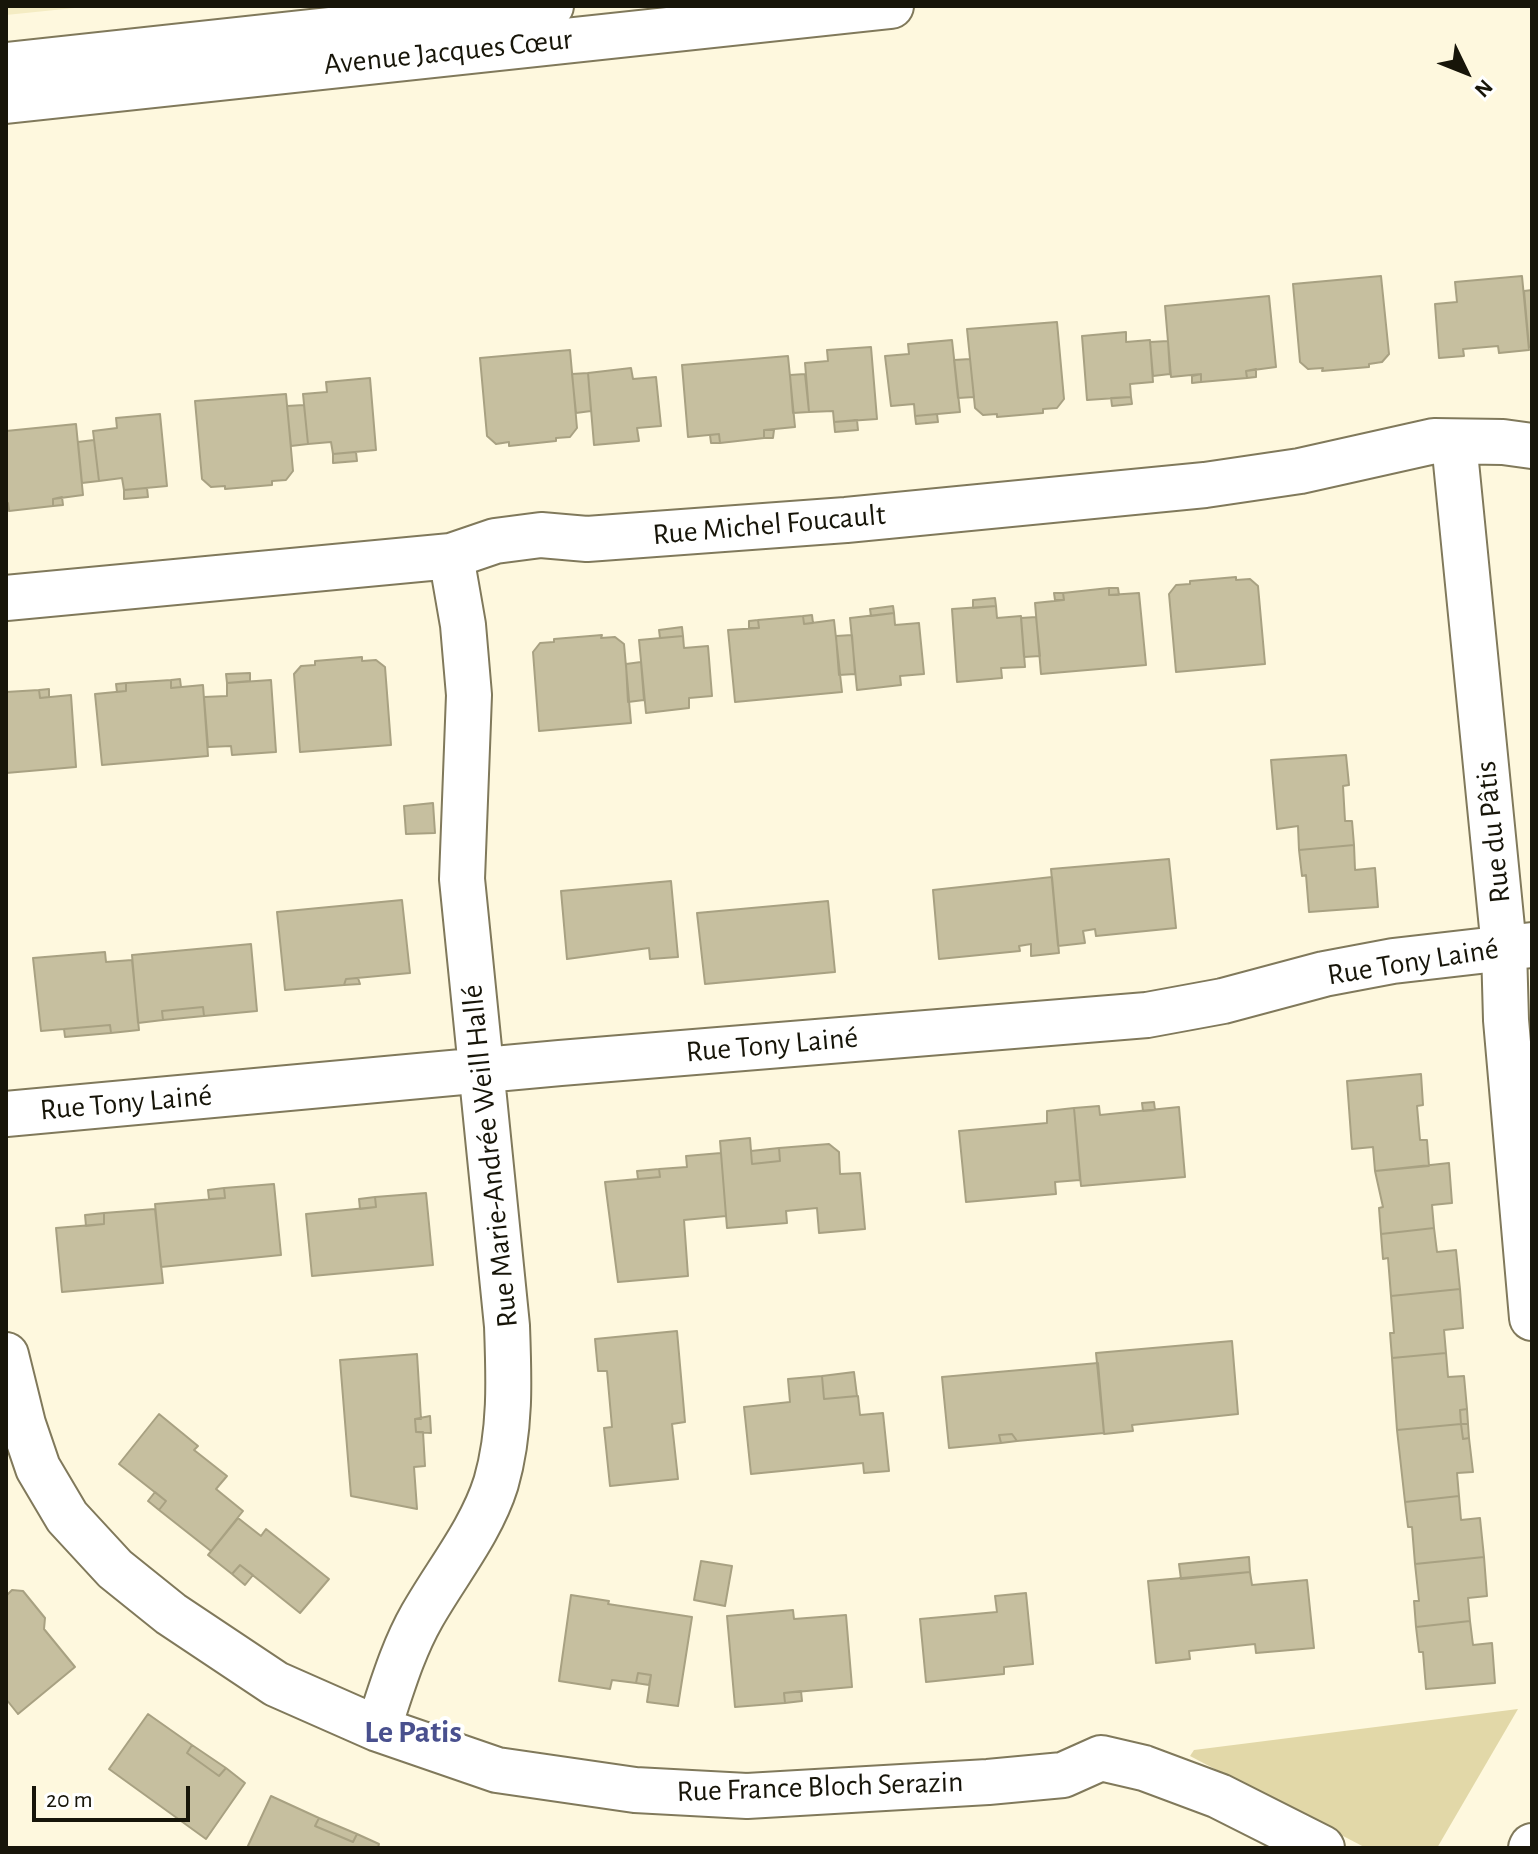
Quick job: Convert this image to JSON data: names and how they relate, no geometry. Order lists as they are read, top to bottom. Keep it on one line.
{"streets":{"street":["Avenue Jacques Cœur","Rue Michel Foucault","Rue du Pâtis","Rue Tony Lainé","Rue Marie-Andrée Weill Hallé","Rue France Bloch Serazin"]},"crossings":[["Rue Michel Foucault","Rue du Pâtis"],["Rue Michel Foucault","Rue Marie-Andrée Weill Hallé"],["Rue du Pâtis","Rue Tony Lainé"],["Rue Tony Lainé","Rue Marie-Andrée Weill Hallé"],["Rue Marie-Andrée Weill Hallé","Rue France Bloch Serazin"]],"districts":["Le Patis"],"scale_bar":"20 m","north":"bottom right"}
